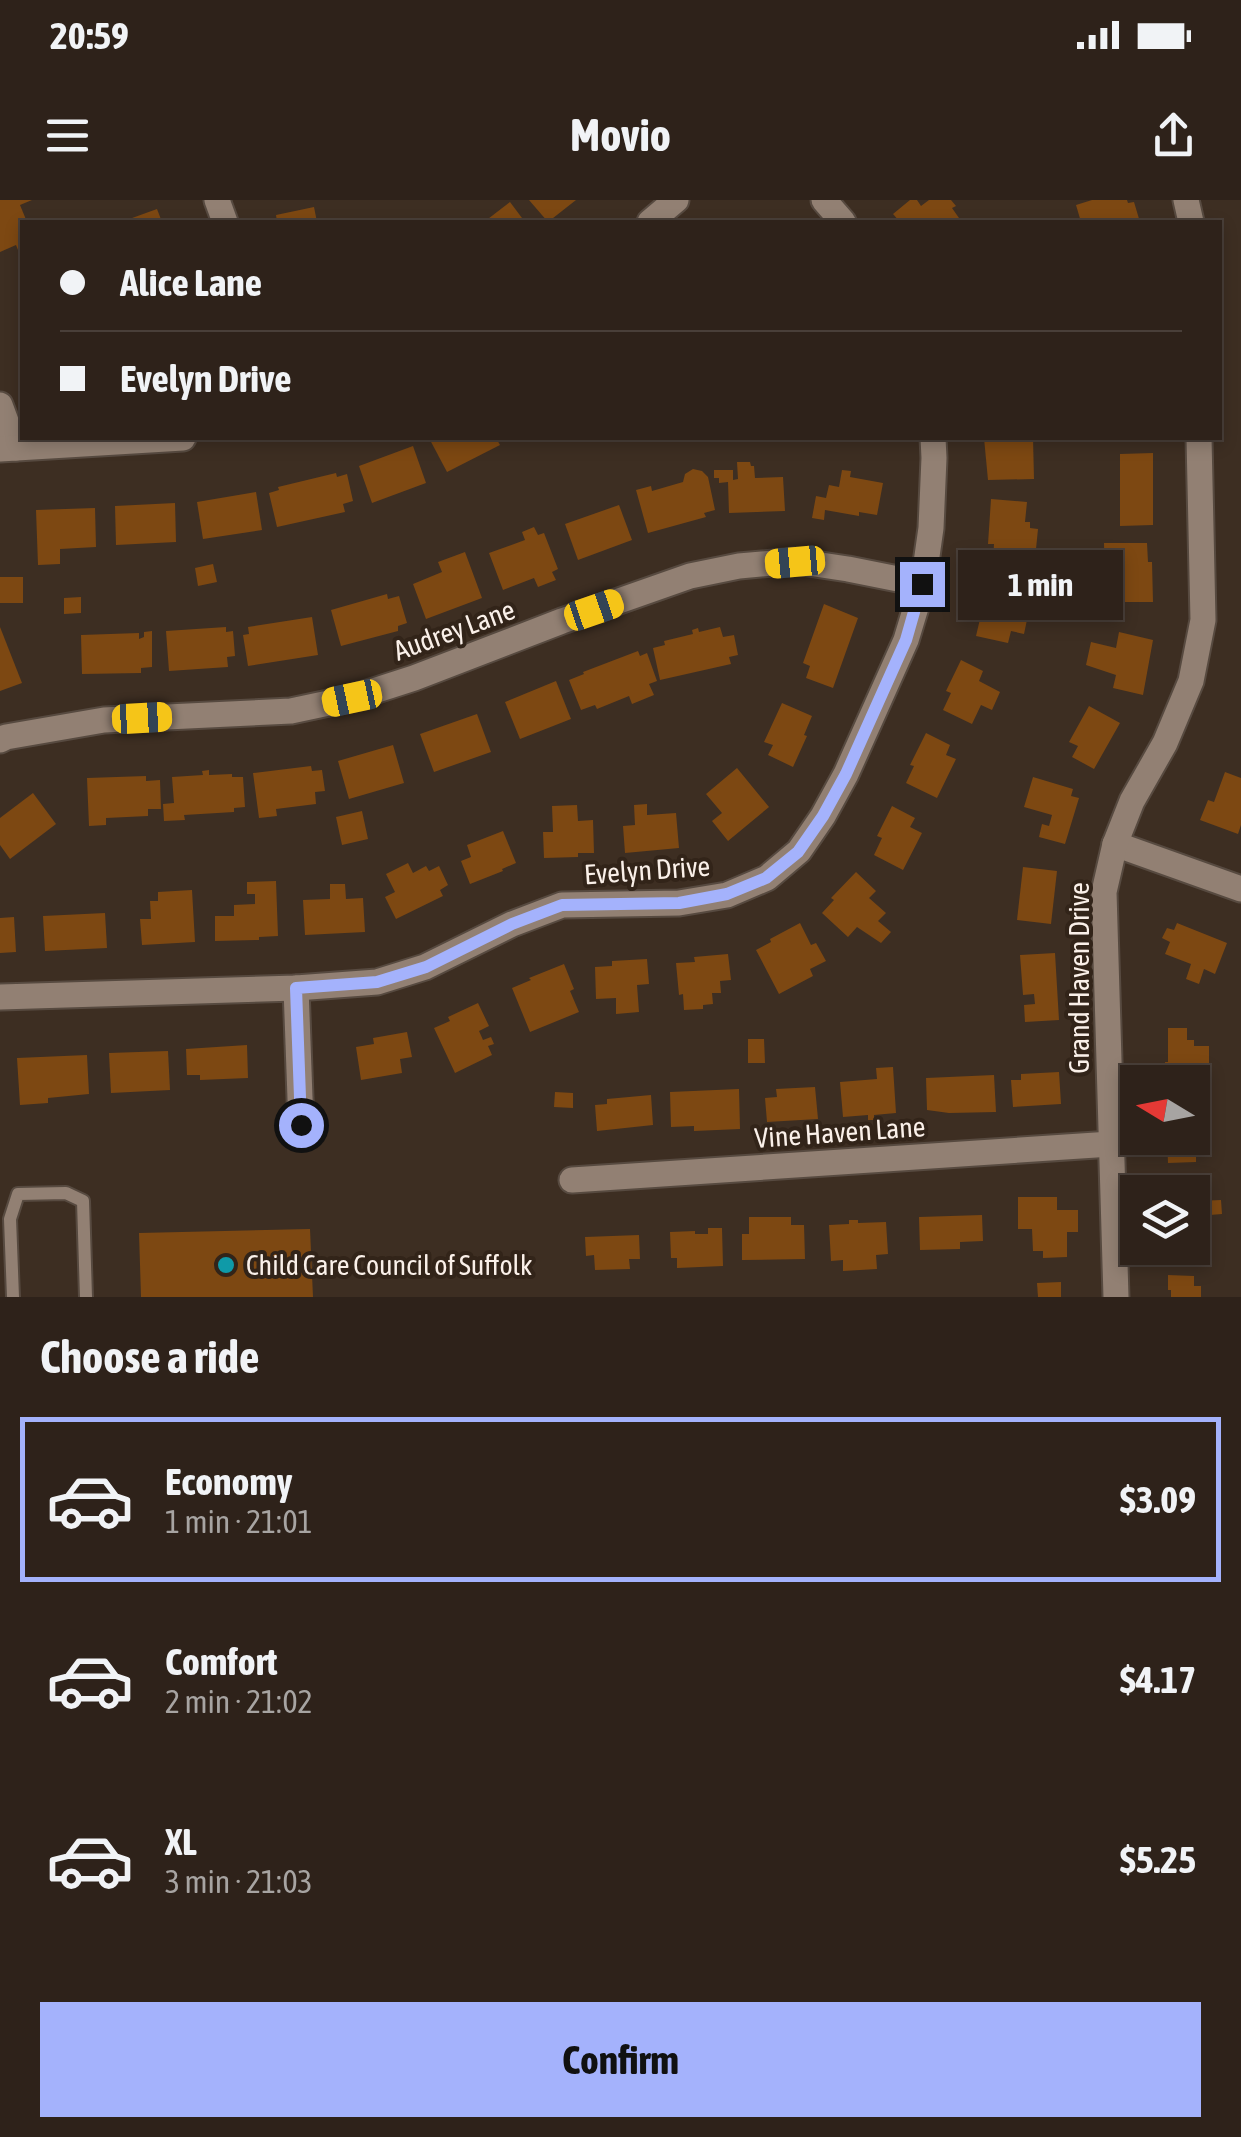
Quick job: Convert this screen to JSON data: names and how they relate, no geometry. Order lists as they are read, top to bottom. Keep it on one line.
{"streets":{"street":["Audrey Lane","Evelyn Drive","Grand Haven Drive","Vine Haven Lane"]},"crossings":[["Audrey Lane","Evelyn Drive"],["Grand Haven Drive","Vine Haven Lane"]],"places":["Child Care Council of Suffolk"],"north":"left","page":{"status":"20:59","header":"Movio","banner":["Alice Lane","Evelyn Drive"],"bubble":"1 min","heading":"Choose a ride","list":[{"name":"Economy","note":"1 min · 21:01","value":"$3.09"},{"name":"Comfort","note":"2 min · 21:02","value":"$4.17"},{"name":"XL","note":"3 min · 21:03","value":"$5.25"}],"buttons":"Confirm"}}
